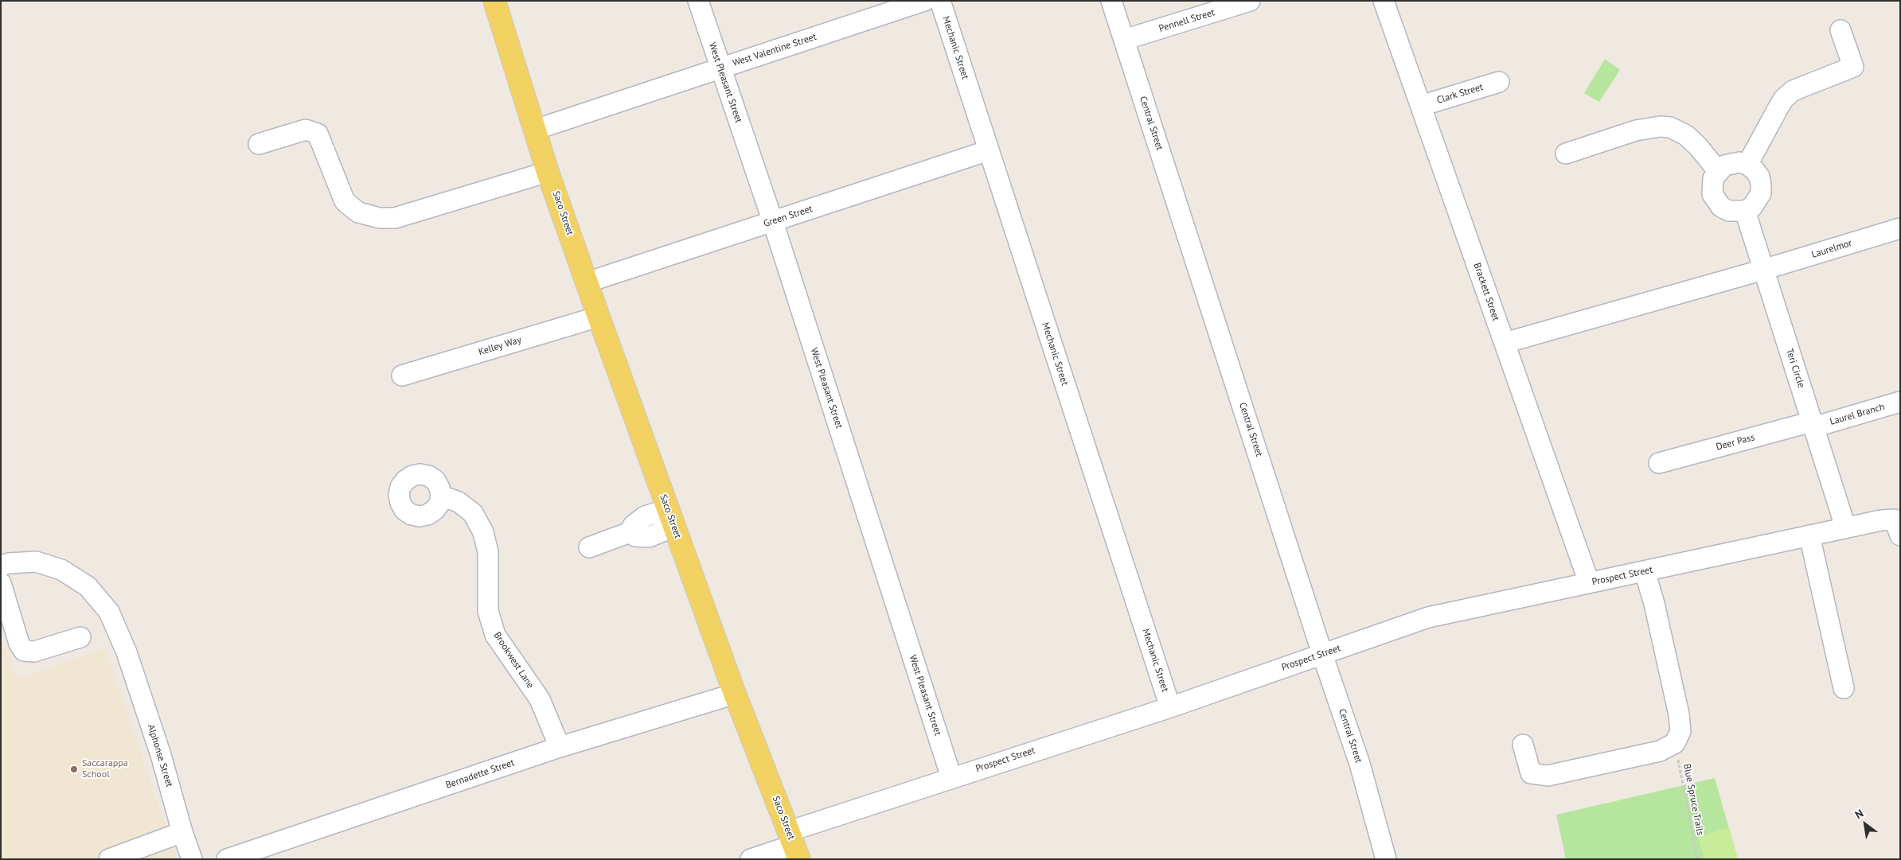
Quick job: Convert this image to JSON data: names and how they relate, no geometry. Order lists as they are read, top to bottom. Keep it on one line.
{"streets":{"main road":["Saco Street"],"street":["Pennell Street","Mechanic Street","West Valentine Street","West Pleasant Street","Clark Street","Central Street","Green Street","Laurelmor","Brackett Street","Kelley Way","Teri Circle","Laurel Branch","Deer Pass","Prospect Street","Brookwest Lane","Alphonse Street","Bernadette Street"],"path":["Blue Spruce Trails"]},"crossings":[["Pennell Street","Central Street"],["Mechanic Street","Green Street"],["Mechanic Street","Prospect Street"],["West Valentine Street","West Pleasant Street"],["West Valentine Street","Saco Street"],["West Pleasant Street","Green Street"],["West Pleasant Street","Prospect Street"],["Clark Street","Brackett Street"],["Central Street","Prospect Street"],["Saco Street","Green Street"],["Saco Street","Kelley Way"],["Saco Street","Prospect Street"],["Saco Street","Bernadette Street"],["Laurelmor","Brackett Street"],["Laurelmor","Teri Circle"],["Brackett Street","Prospect Street"],["Teri Circle","Laurel Branch"],["Teri Circle","Deer Pass"],["Teri Circle","Prospect Street"],["Laurel Branch","Deer Pass"],["Brookwest Lane","Bernadette Street"]],"places":["Saccarappa School"],"north":"top left"}
